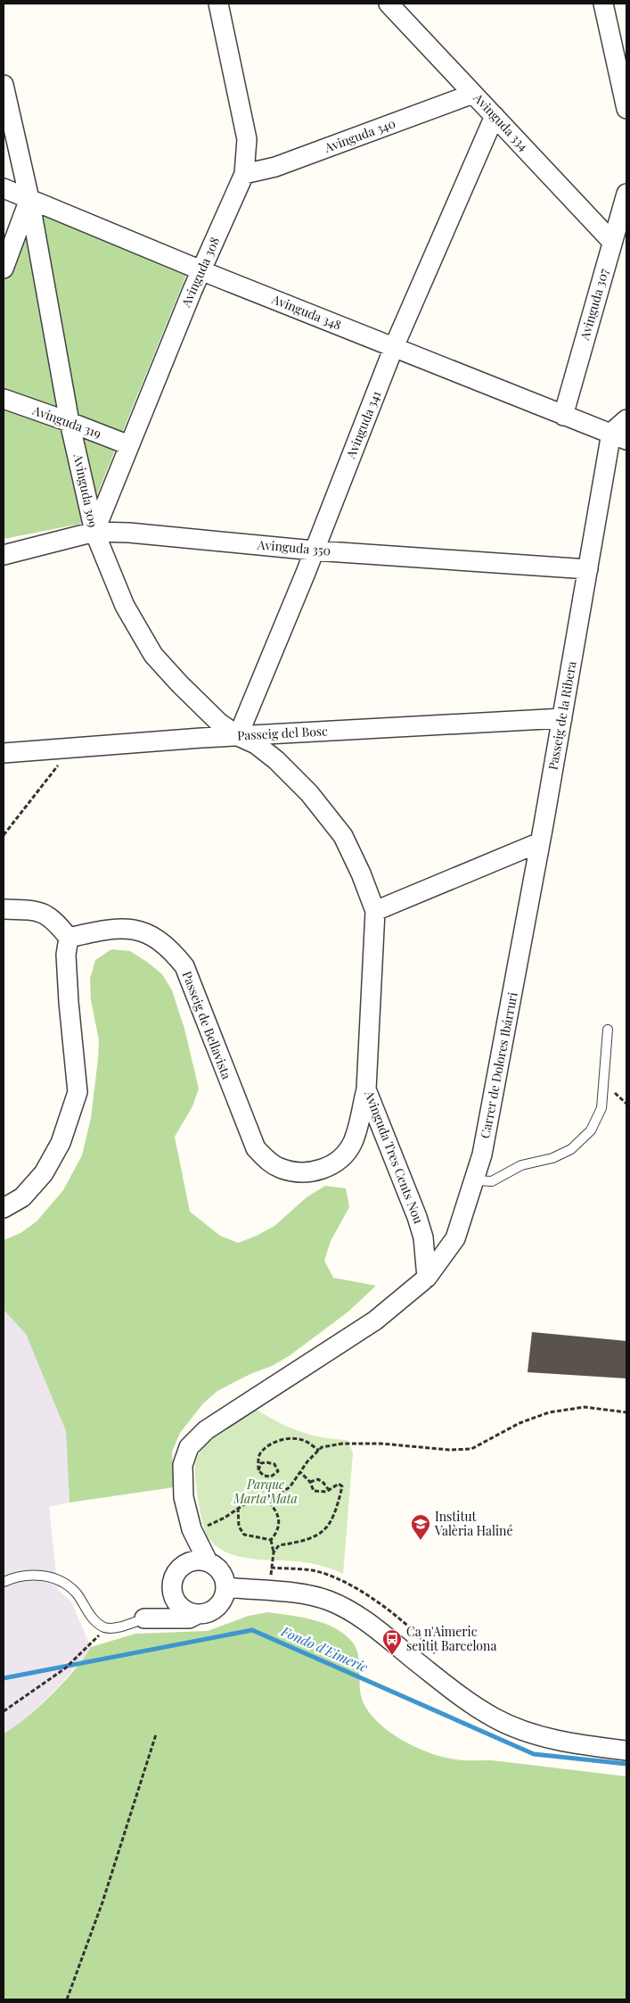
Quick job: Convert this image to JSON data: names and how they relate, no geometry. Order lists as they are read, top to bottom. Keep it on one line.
{"streets":{"street":["Avinguda 334","Avinguda 340","Avinguda 308","Avinguda 307","Avinguda 348","Avinguda 319","Avinguda 341","Avinguda 309","Avinguda 350","Passeig de la Ribera","Passeig del Bosc","Passeig de Bellavista","Carrer de Dolores Ibárruri","Avinguda Tres Cents Nou"]},"crossings":[["Avinguda 334","Avinguda 340"],["Avinguda 334","Avinguda 307"],["Avinguda 334","Avinguda 341"],["Avinguda 340","Avinguda 308"],["Avinguda 308","Avinguda 348"],["Avinguda 308","Avinguda 319"],["Avinguda 308","Avinguda 309"],["Avinguda 308","Avinguda 350"],["Avinguda 307","Avinguda 348"],["Avinguda 348","Avinguda 341"],["Avinguda 348","Avinguda 309"],["Avinguda 348","Passeig de la Ribera"],["Avinguda 319","Avinguda 309"],["Avinguda 341","Avinguda 309"],["Avinguda 341","Avinguda 350"],["Avinguda 341","Passeig del Bosc"],["Avinguda 341","Avinguda Tres Cents Nou"],["Avinguda 309","Avinguda 350"],["Avinguda 309","Passeig del Bosc"],["Avinguda 309","Avinguda Tres Cents Nou"],["Avinguda 350","Passeig de la Ribera"],["Passeig de la Ribera","Passeig del Bosc"],["Passeig de la Ribera","Carrer de Dolores Ibárruri"],["Passeig del Bosc","Avinguda Tres Cents Nou"],["Passeig de Bellavista","Avinguda Tres Cents Nou"],["Carrer de Dolores Ibárruri","Avinguda Tres Cents Nou"]],"water":["Fondo d'Eimeric"],"parks":["Parque Marta Mata"],"places":{"school or university":["Institut Valèria Haliné"],"bus stop":["Ca n'Aimeric sentit Barcelona"]}}
